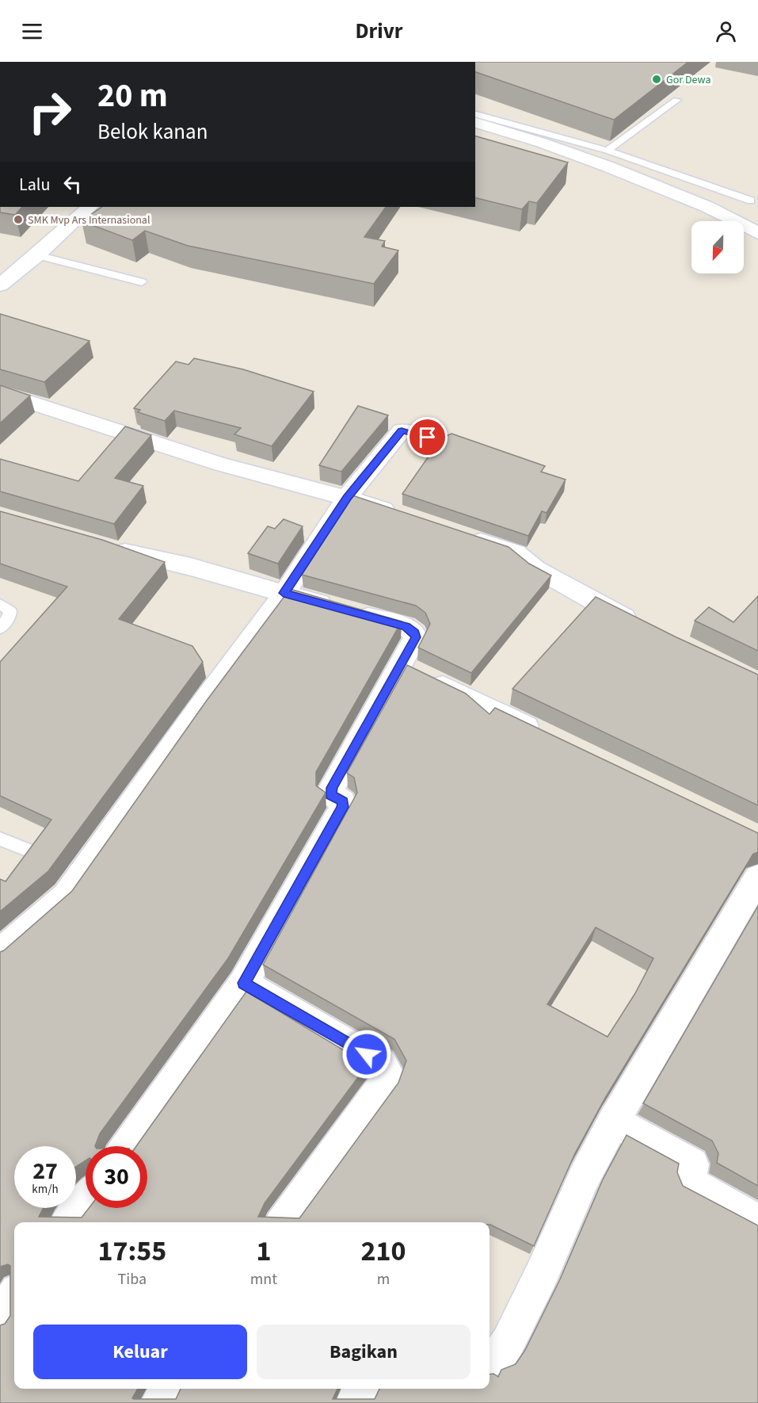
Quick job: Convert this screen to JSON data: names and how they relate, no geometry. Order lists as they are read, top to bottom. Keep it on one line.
{"places":["Gor Dewa","SMK Mvp Ars Internasional"],"north":"bottom","page":{"header":"Drivr","turn":["20 m","Belok kanan"],"then":"Lalu","speed":"27 km/h","limit":"30","eta":["17:55","Tiba","1","mnt","210","m"],"buttons":["Keluar","Bagikan"]}}
